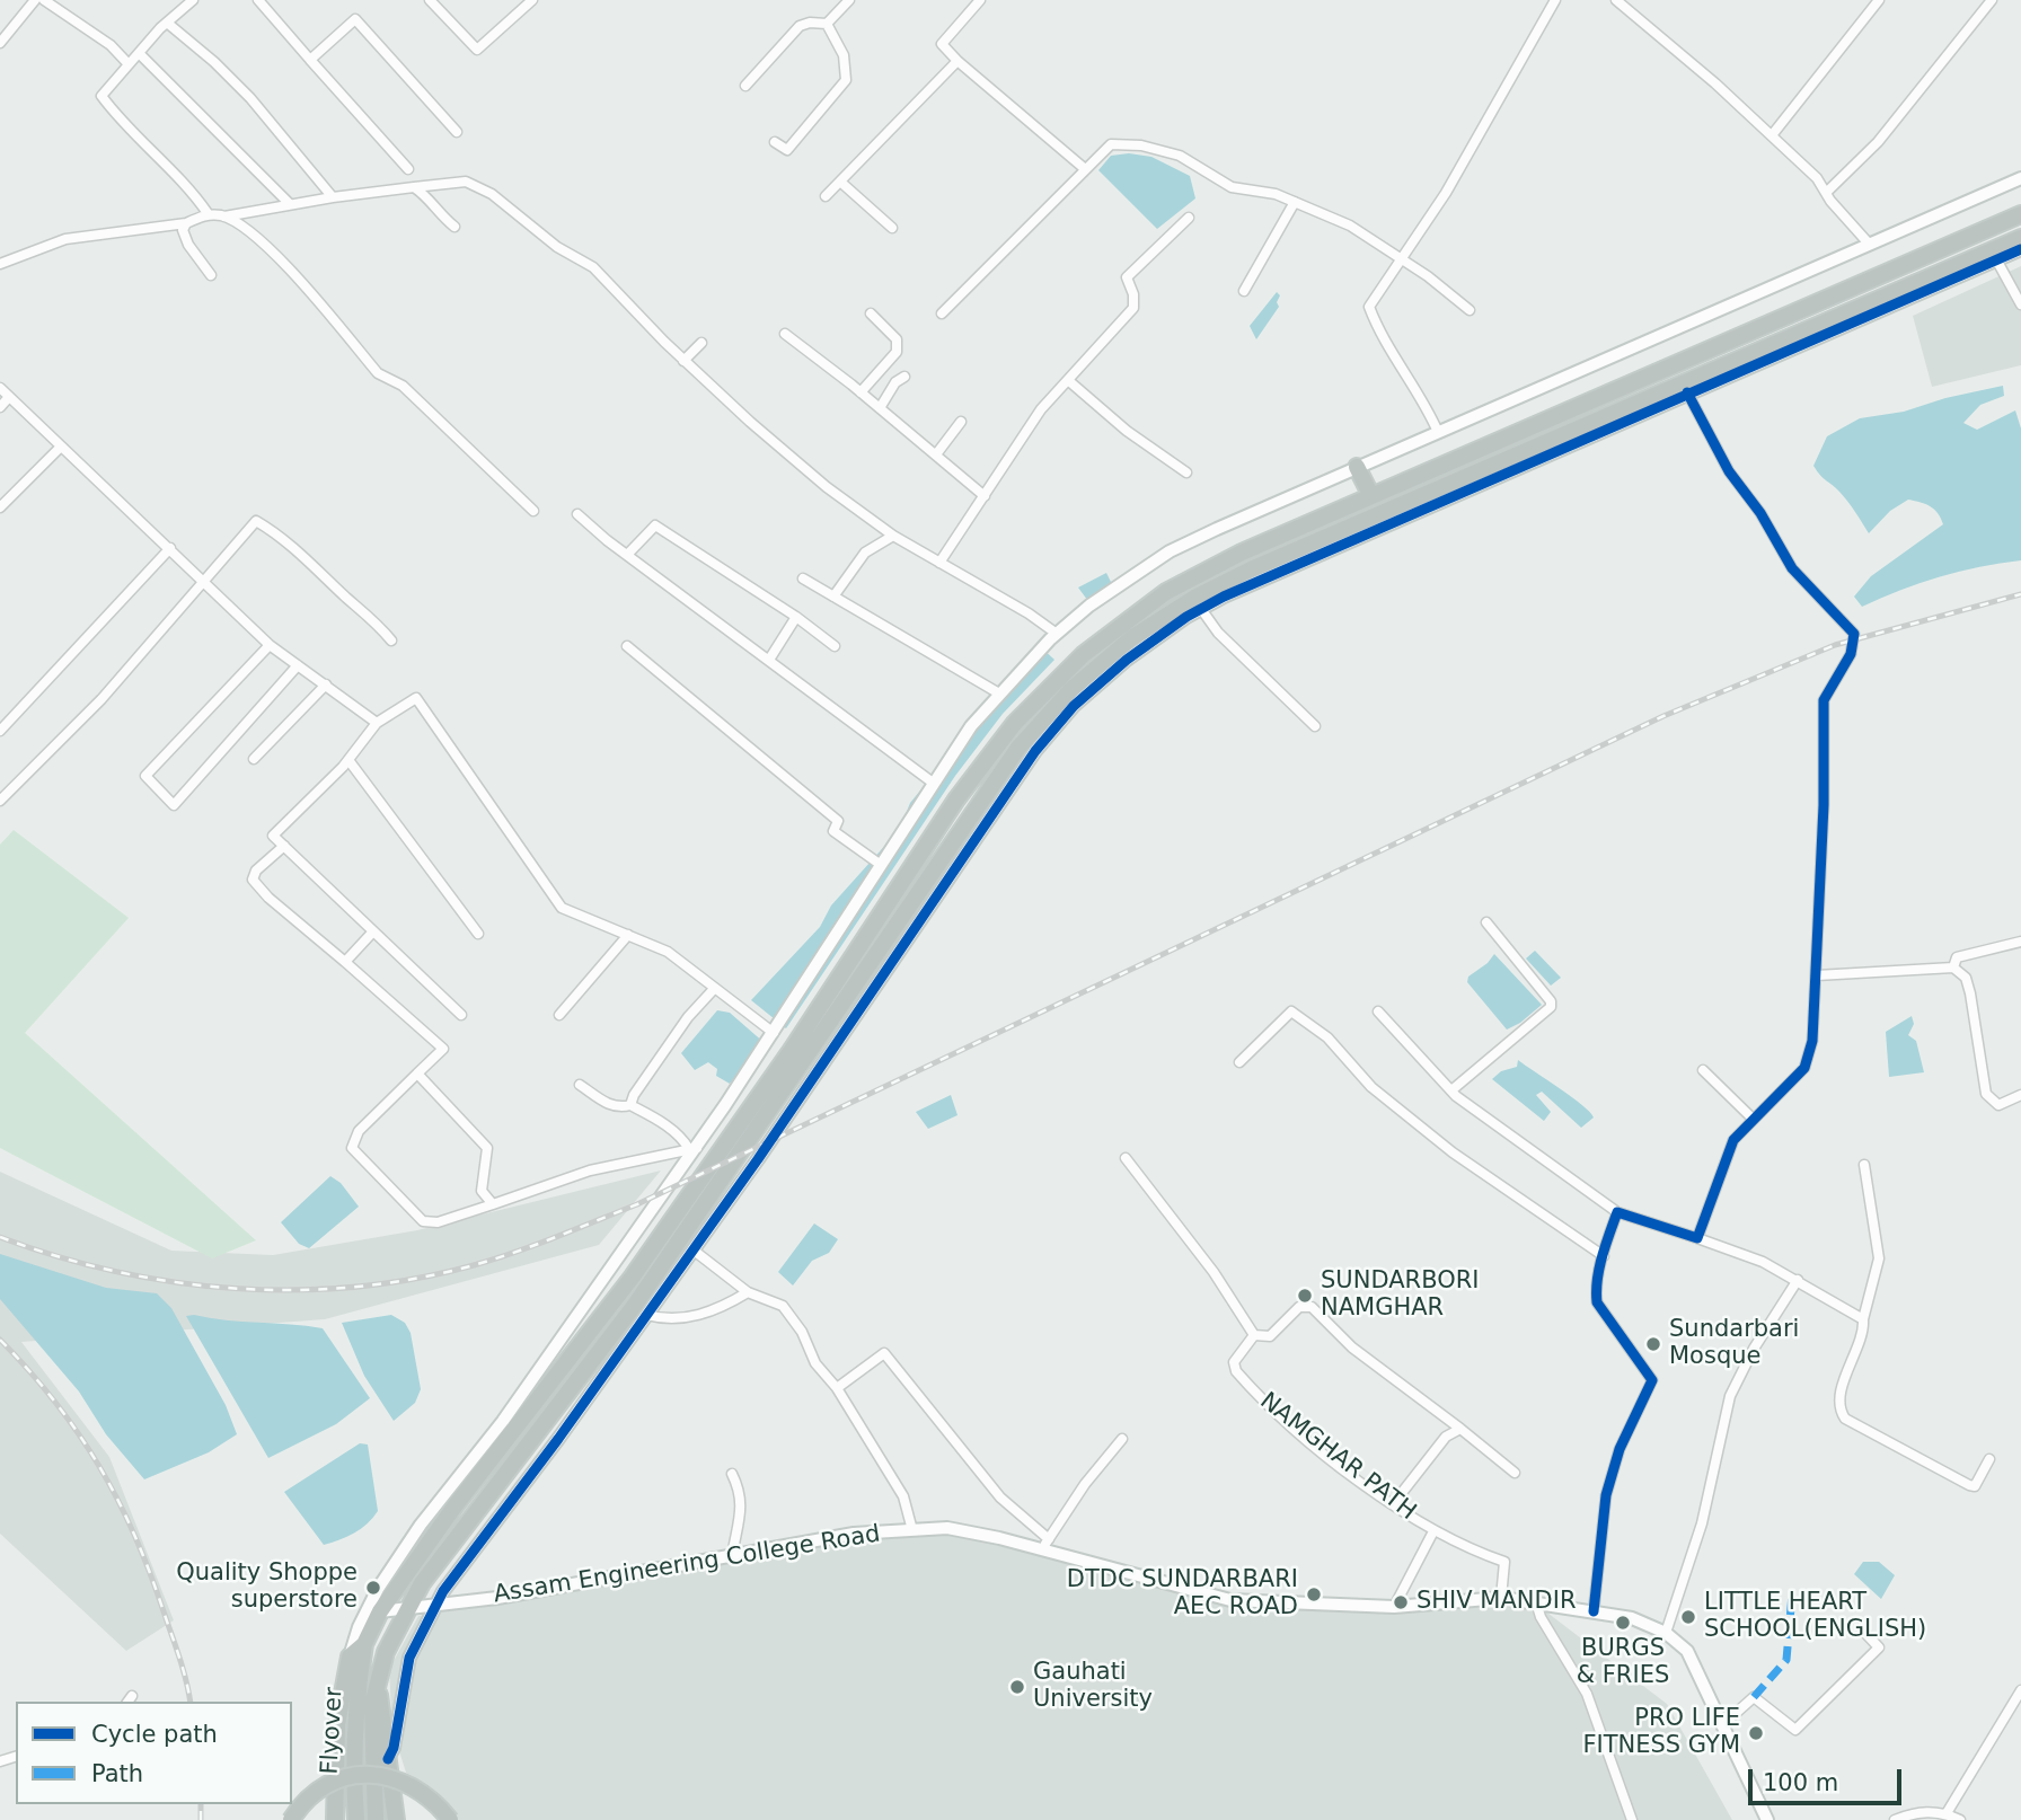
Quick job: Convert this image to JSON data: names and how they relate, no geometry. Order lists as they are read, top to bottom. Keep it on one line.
{"streets":{"highway":["Flyover"],"street":["NAMGHAR PATH","Assam Engineering College Road"]},"crossings":[["NAMGHAR PATH","Assam Engineering College Road"],["Assam Engineering College Road","Flyover"]],"places":["SUNDARBORI NAMGHAR","Sundarbari Mosque","Quality Shoppe superstore","DTDC SUNDARBARI AEC ROAD","SHIV MANDIR","LITTLE HEART SCHOOL(ENGLISH)","BURGS & FRIES","Gauhati University","PRO LIFE FITNESS GYM"],"legend":["Cycle path","Path"],"scale_bar":"100 m"}
